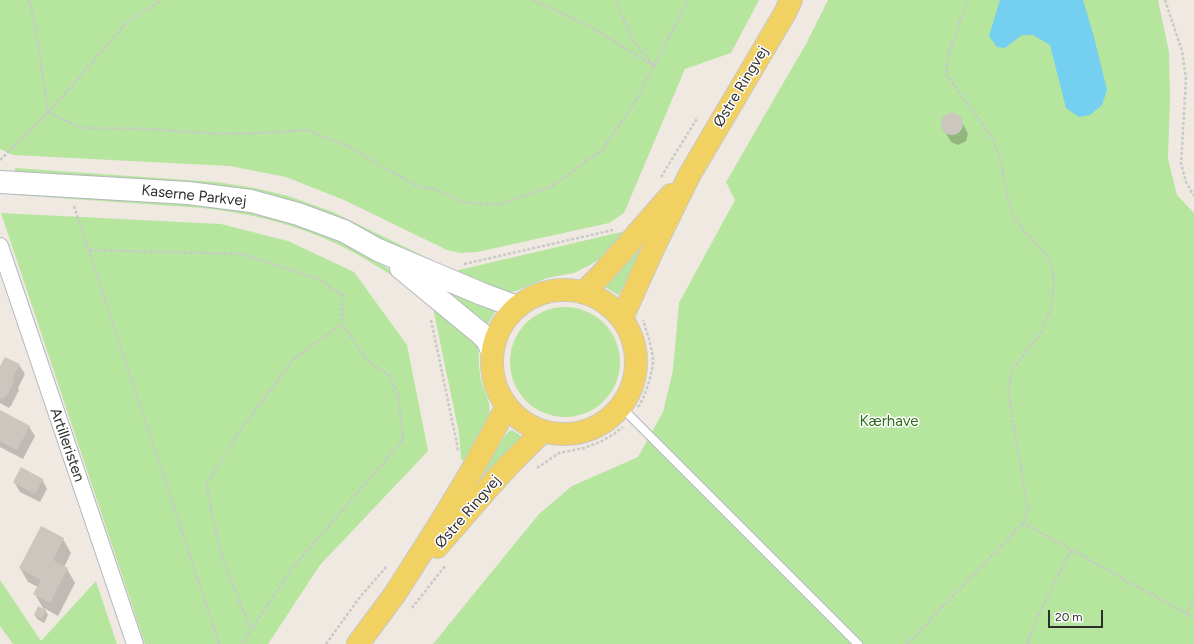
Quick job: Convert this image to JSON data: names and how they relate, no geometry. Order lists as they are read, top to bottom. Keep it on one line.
{"streets":{"main road":["Østre Ringvej"],"street":["Kaserne Parkvej","Artilleristen"]},"parks":["Kærhave"],"scale_bar":"20 m"}
